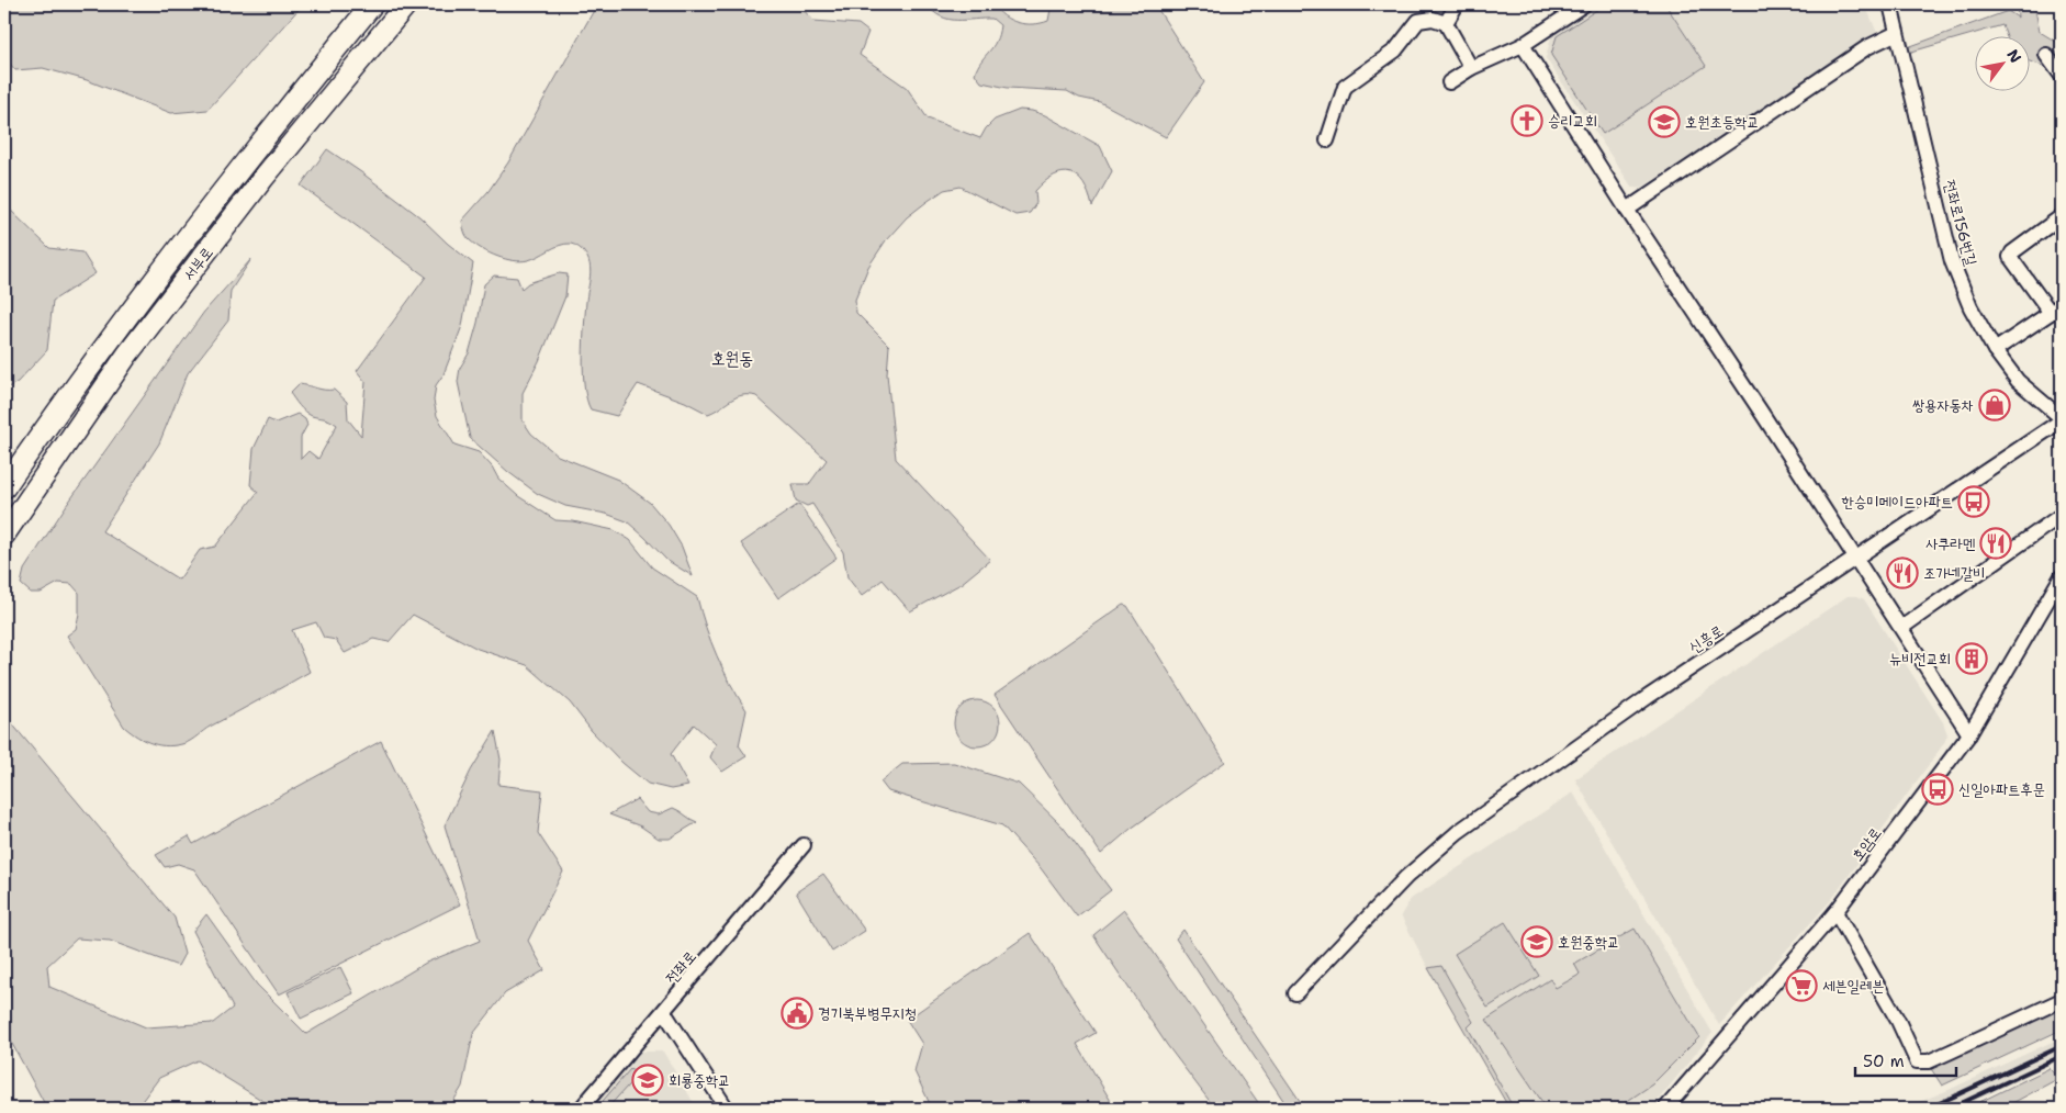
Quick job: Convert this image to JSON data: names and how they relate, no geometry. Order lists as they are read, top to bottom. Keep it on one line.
{"streets":{"highway":["서부로"],"street":["전좌로156번길","신흥로","호암로","전좌로"]},"crossings":[["전좌로156번길","신흥로"]],"districts":["호원동"],"places":{"church":["승리교회"],"school or university":["호원초등학교","호원중학교","회룡중학교"],"shop":["쌍용자동차"],"bus stop":["한승미메이드아파트","신일아파트후문"],"restaurant":["사쿠라멘","조가네갈비"],"building":["뉴비전교회"],"supermarket":["세븐일레븐"],"public building":["경기북부병무지청"]},"scale_bar":"50 m","north":"top right"}
